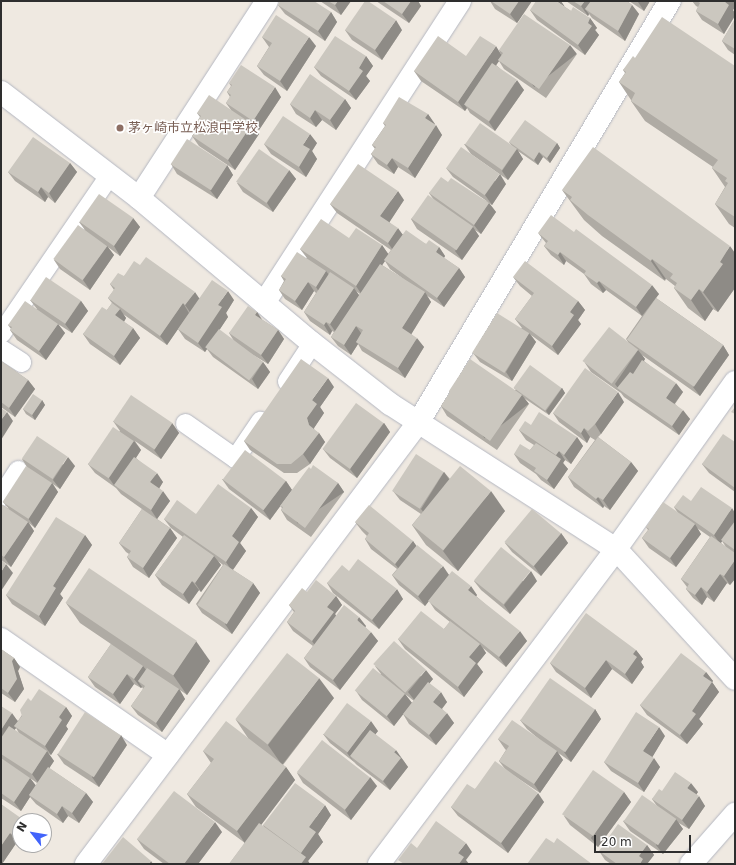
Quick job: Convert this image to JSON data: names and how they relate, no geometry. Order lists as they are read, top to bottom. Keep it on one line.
{"places":["茅ヶ崎市立松浪中学校"],"scale_bar":"20 m","north":"top left"}
